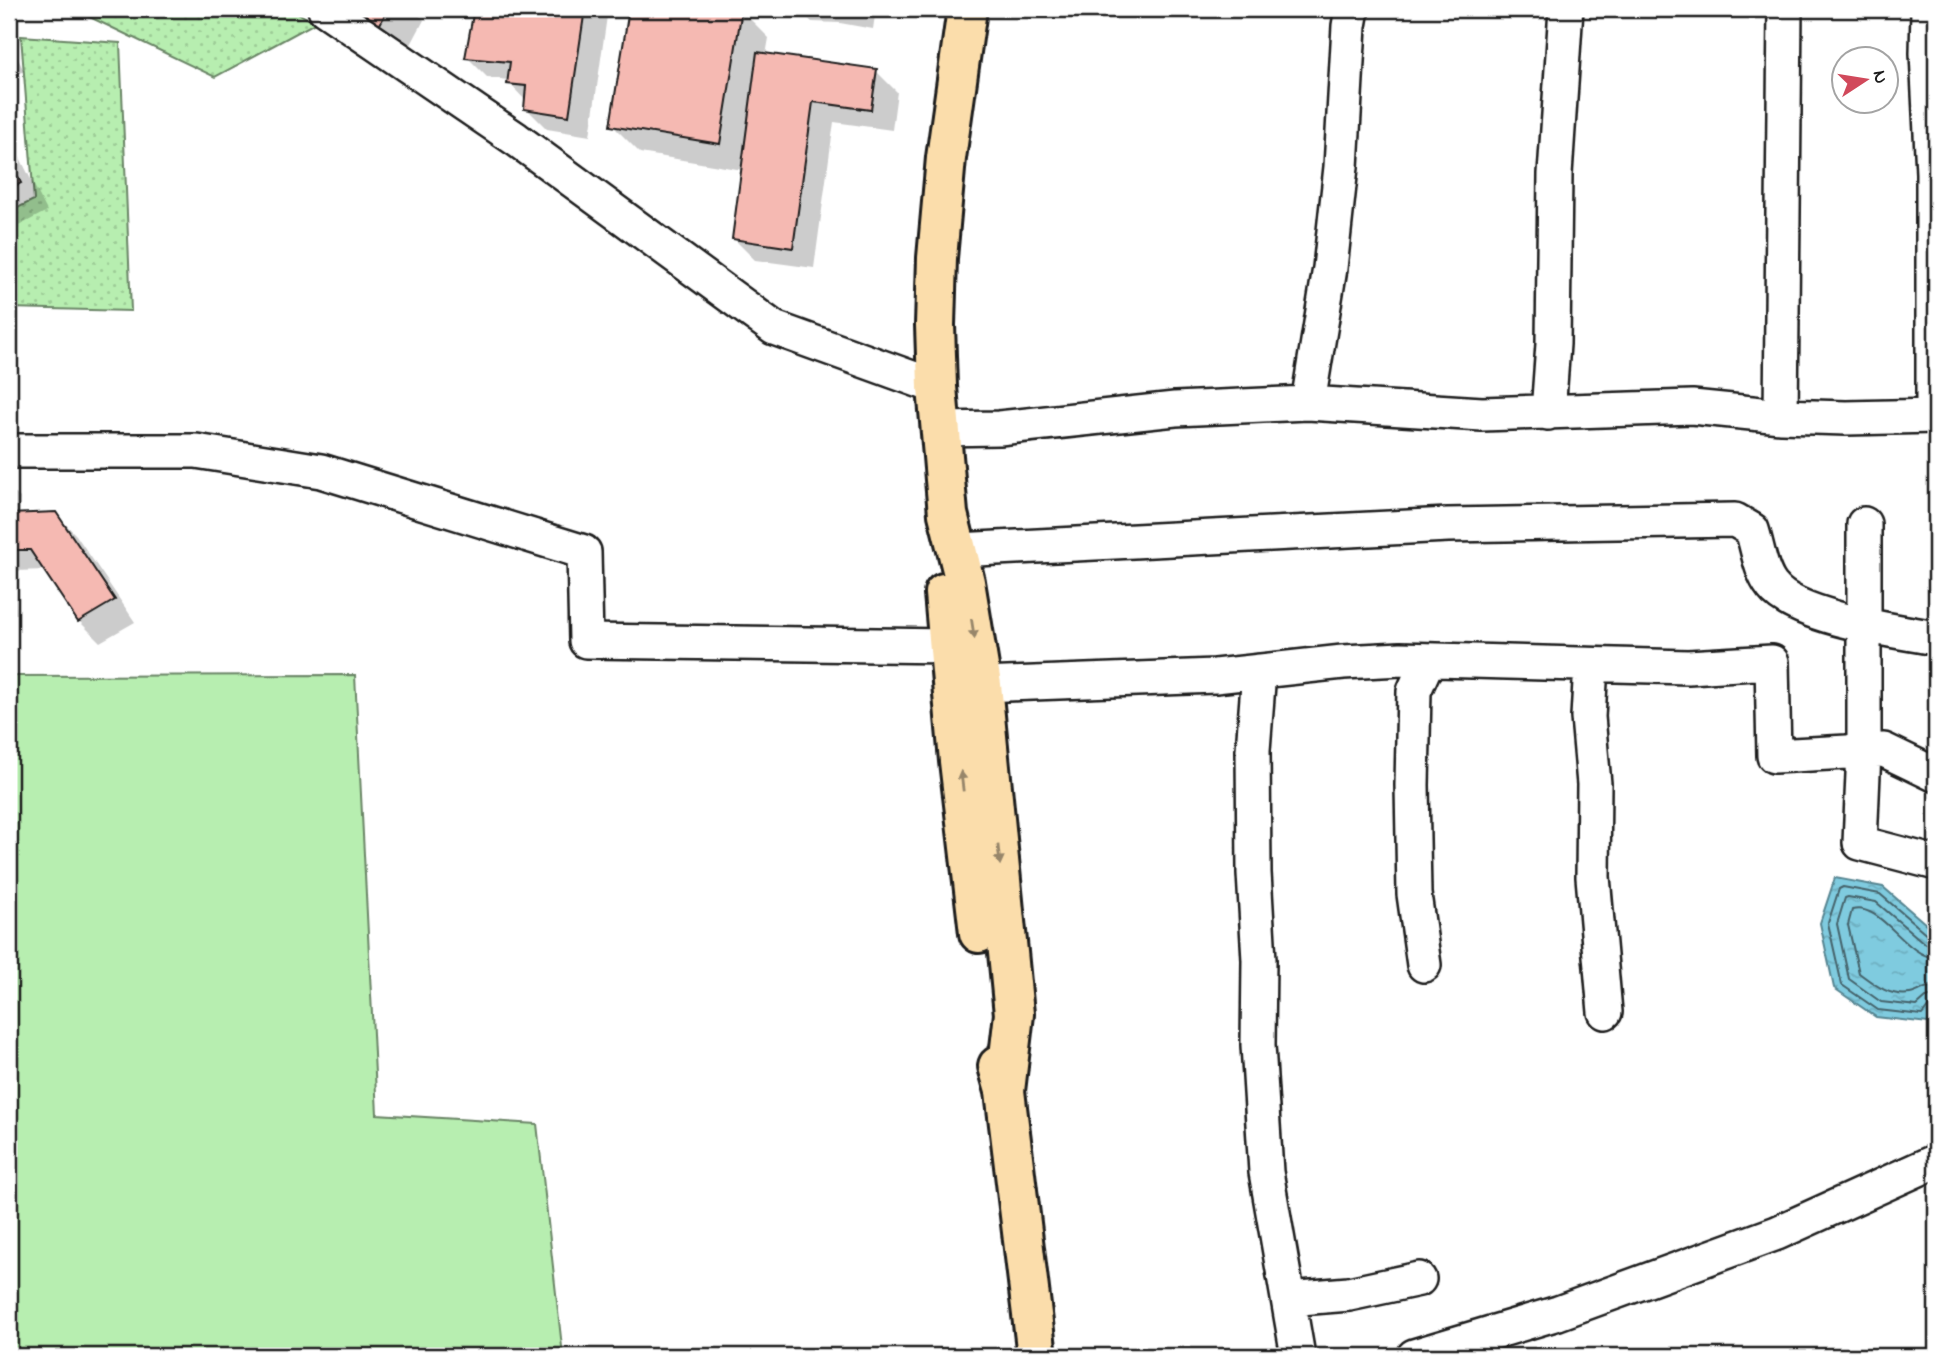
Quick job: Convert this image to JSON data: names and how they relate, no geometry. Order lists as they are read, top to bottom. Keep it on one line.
{"north":"right"}
